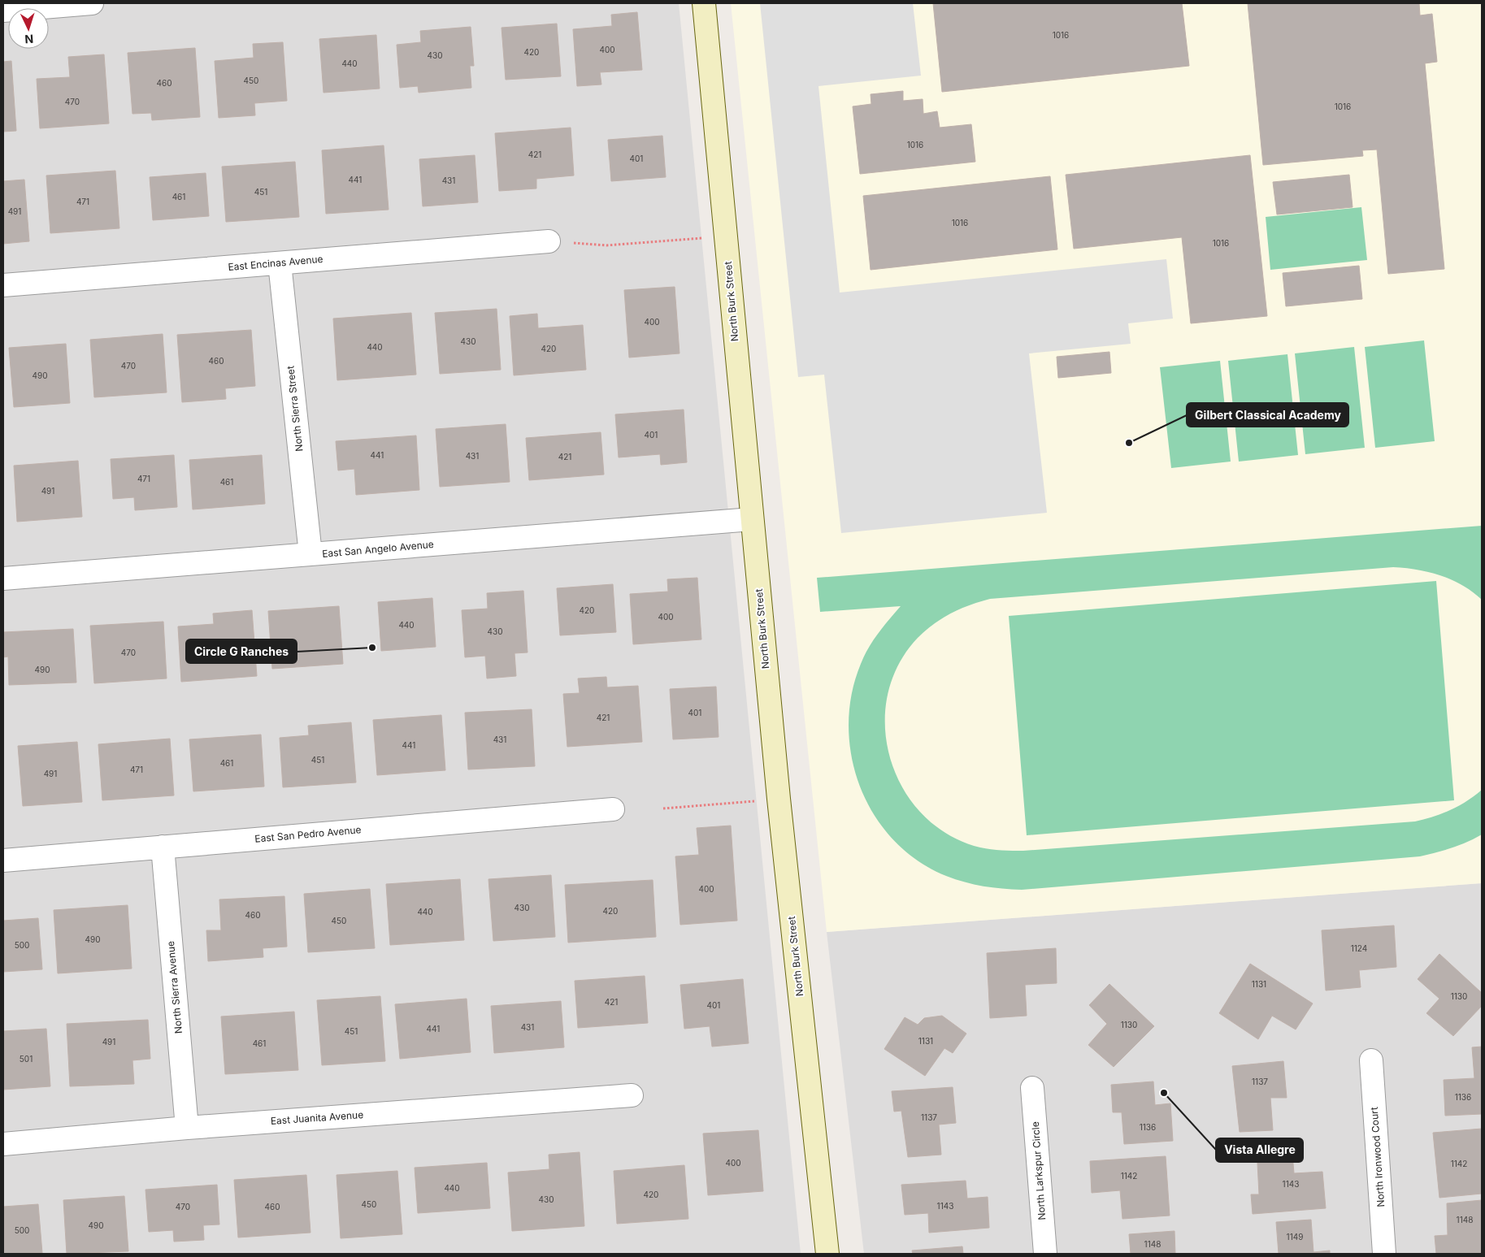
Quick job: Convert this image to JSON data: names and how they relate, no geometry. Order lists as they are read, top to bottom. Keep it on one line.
{"streets":{"street":["East Encinas Avenue","North Burk Street","North Sierra Street","East San Angelo Avenue","East San Pedro Avenue","North Sierra Avenue","East Juanita Avenue","North Ironwood Court","North Larkspur Circle"]},"crossings":[["East Encinas Avenue","North Sierra Street"],["North Burk Street","East San Angelo Avenue"],["North Sierra Street","East San Angelo Avenue"],["East San Pedro Avenue","North Sierra Avenue"],["North Sierra Avenue","East Juanita Avenue"]],"places":["Gilbert Classical Academy","Circle G Ranches","Vista Allegre"],"house_numbers":["1016","400","420","430","440","450","460","470","1016","1016","421","401","441","431","451","461","471","491","1016","1016","400","430","440","420","460","470","490","401","441","431","421","471","461","491","420","400","440","430","470","490","401","421","431","441","451","461","471","491","400","430","420","440","460","450","490","500","1124","1131","1130","421","401","1130","431","441","451","1131","491","461","501","1137","1136","1137","1136","400","1142","1142","1143","440","420","430","450","1143","470","460","1148","490","500","1149","1148"],"north":"bottom"}
